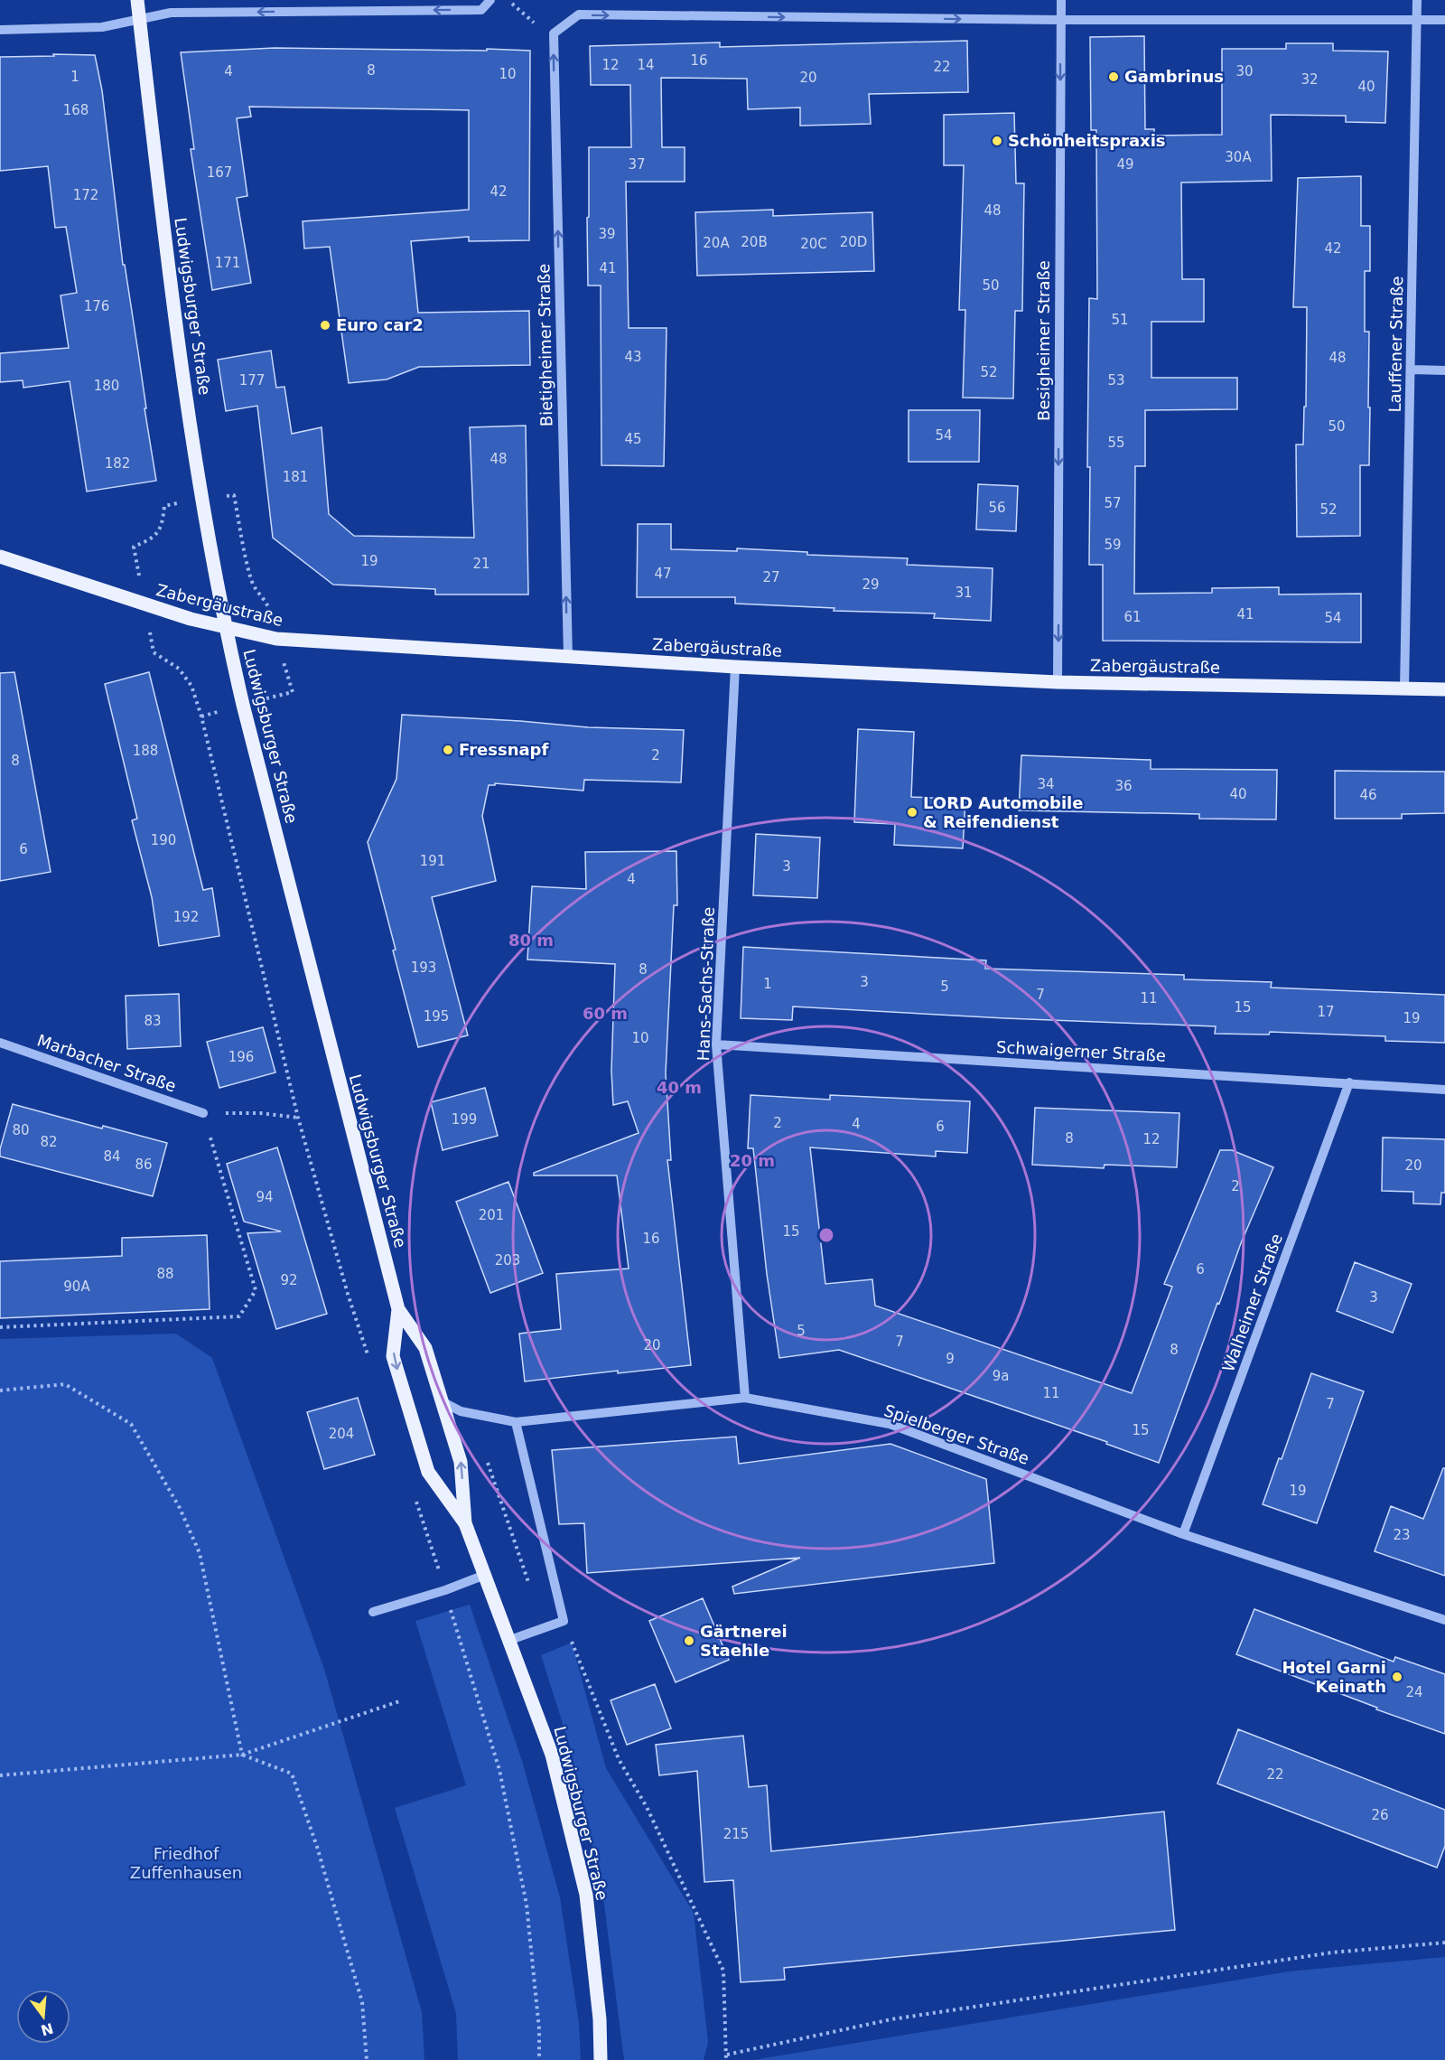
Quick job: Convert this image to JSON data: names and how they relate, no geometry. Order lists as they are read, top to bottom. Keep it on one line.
{"streets":{"main road":["Ludwigsburger Straße","Zabergäustraße"],"street":["Besigheimer Straße","Lauffener Straße","Bietigheimer Straße","Hans-Sachs-Straße","Schwaigerner Straße","Marbacher Straße","Walheimer Straße","Spielberger Straße"]},"crossings":[["Ludwigsburger Straße","Zabergäustraße"],["Ludwigsburger Straße","Spielberger Straße"],["Besigheimer Straße","Zabergäustraße"],["Lauffener Straße","Zabergäustraße"],["Bietigheimer Straße","Zabergäustraße"],["Zabergäustraße","Hans-Sachs-Straße"],["Hans-Sachs-Straße","Schwaigerner Straße"],["Hans-Sachs-Straße","Spielberger Straße"],["Schwaigerner Straße","Walheimer Straße"],["Walheimer Straße","Spielberger Straße"]],"one_way":["Besigheimer Straße","Bietigheimer Straße"],"parks":["Friedhof Zuffenhausen"],"places":["Gambrinus","Schönheitspraxis","Euro car2","Fressnapf","LORD Automobile & Reifendienst","Gärtnerei Staehle","Hotel Garni Keinath"],"house_numbers":["16","12","14","22","8","4","30","10","1","20","32","40","168","30A","37","49","167","42","172","48","39","20B","20D","20A","20C","42","171","41","50","176","51","43","48","52","177","53","180","50","54","45","55","48","182","181","57","56","52","59","19","21","47","27","29","31","41","61","54","188","2","8","34","36","40","46","190","6","191","3","4","192","193","8","3","1","5","7","11","15","17","195","19","83","10","196","199","2","4","6","80","8","12","82","84","86","20","2","94","201","15","16","203","6","88","92","90A","3","5","7","20","8","9","9a","11","7","15","204","19","23","24","22","26","215"],"north":"bottom","rings":["80 m","60 m","40 m","20 m"]}
